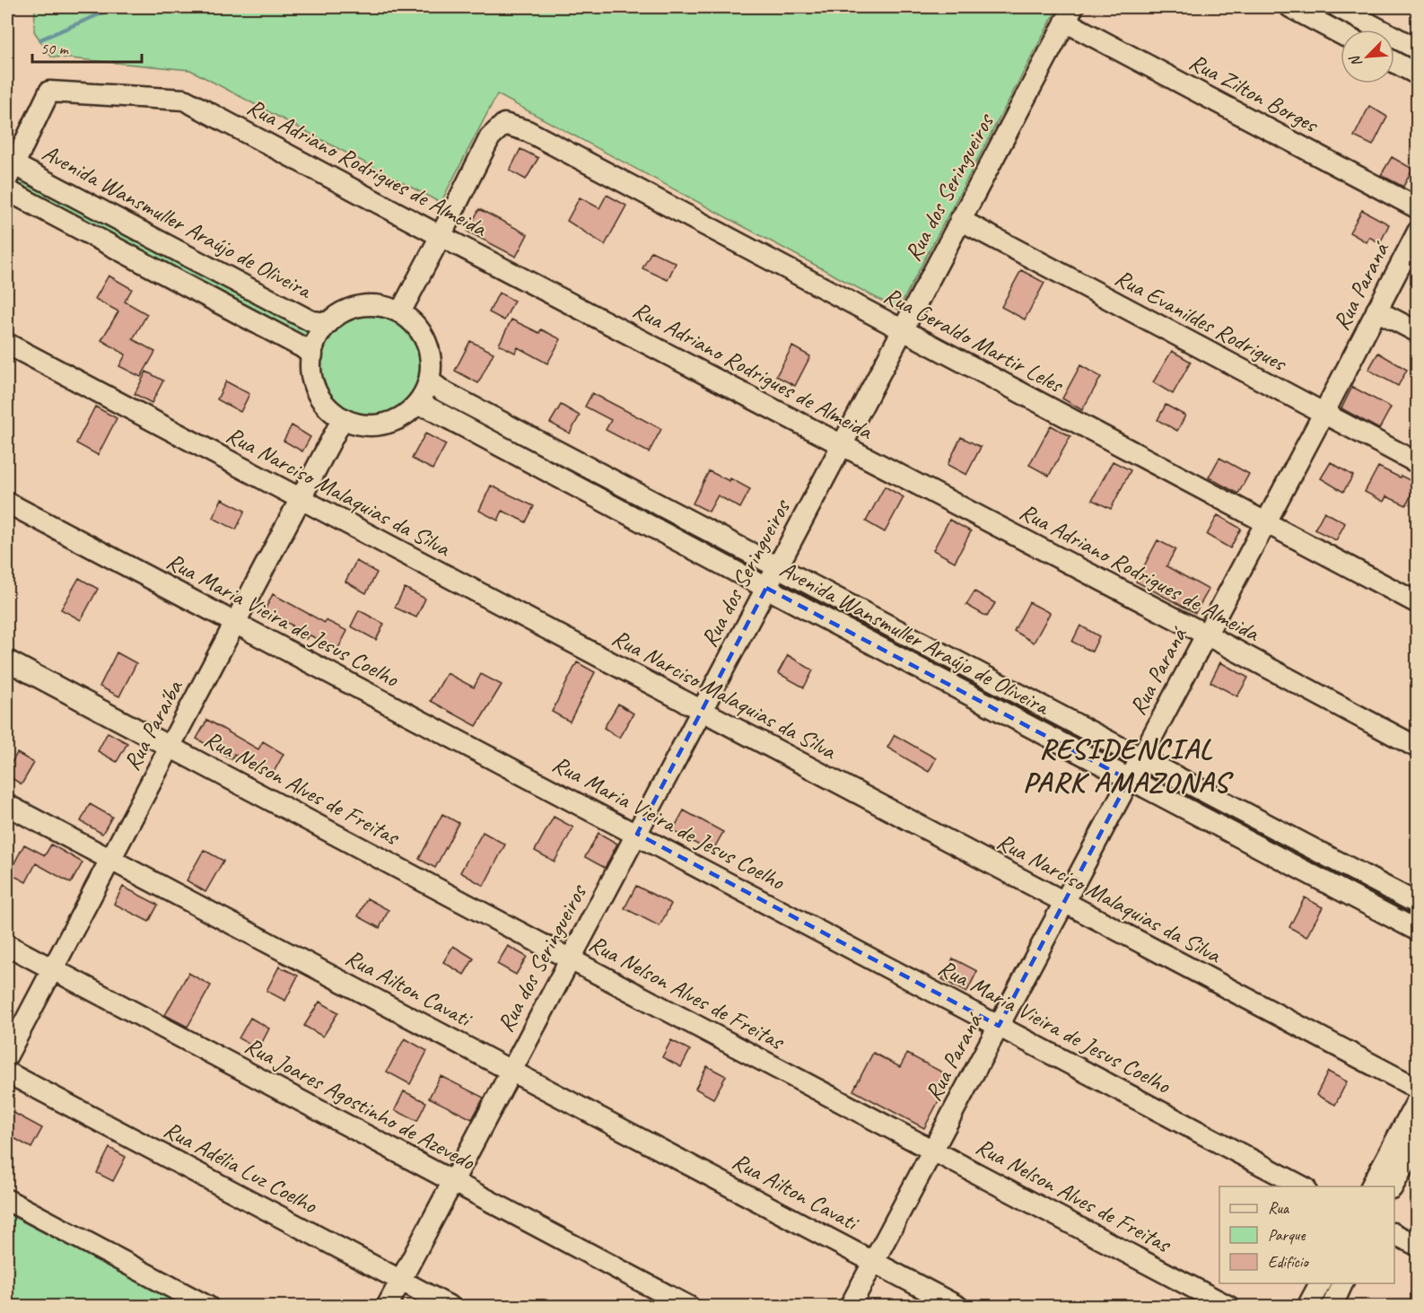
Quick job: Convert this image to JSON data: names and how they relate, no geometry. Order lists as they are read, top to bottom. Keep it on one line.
{"streets":{"street":["Rua Zilton Borges","Rua Adriano Rodrigues de Almeida","Rua dos Seringueiros","Avenida Wansmuller Araújo de Oliveira","Rua Paraná","Rua Evanildes Rodrigues","Rua Geraldo Martir Leles","Rua Narciso Malaquias da Silva","Rua Maria Vieira de Jesus Coelho","Rua Paraíba","Rua Nelson Alves de Freitas","Rua Ailton Cavati","Rua Joares Agostinho de Azevedo","Rua Adélia Luz Coelho"]},"crossings":[["Rua Zilton Borges","Rua dos Seringueiros"],["Rua Adriano Rodrigues de Almeida","Rua dos Seringueiros"],["Rua Adriano Rodrigues de Almeida","Avenida Wansmuller Araújo de Oliveira"],["Rua Adriano Rodrigues de Almeida","Rua Paraná"],["Rua Adriano Rodrigues de Almeida","Rua Geraldo Martir Leles"],["Rua dos Seringueiros","Avenida Wansmuller Araújo de Oliveira"],["Rua dos Seringueiros","Rua Evanildes Rodrigues"],["Rua dos Seringueiros","Rua Geraldo Martir Leles"],["Rua dos Seringueiros","Rua Narciso Malaquias da Silva"],["Rua dos Seringueiros","Rua Maria Vieira de Jesus Coelho"],["Rua dos Seringueiros","Rua Nelson Alves de Freitas"],["Rua dos Seringueiros","Rua Ailton Cavati"],["Rua dos Seringueiros","Rua Joares Agostinho de Azevedo"],["Rua dos Seringueiros","Rua Adélia Luz Coelho"],["Avenida Wansmuller Araújo de Oliveira","Rua Paraná"],["Avenida Wansmuller Araújo de Oliveira","Rua Paraíba"],["Rua Paraná","Rua Evanildes Rodrigues"],["Rua Paraná","Rua Geraldo Martir Leles"],["Rua Paraná","Rua Narciso Malaquias da Silva"],["Rua Paraná","Rua Maria Vieira de Jesus Coelho"],["Rua Paraná","Rua Nelson Alves de Freitas"],["Rua Paraná","Rua Ailton Cavati"],["Rua Narciso Malaquias da Silva","Rua Paraíba"],["Rua Maria Vieira de Jesus Coelho","Rua Paraíba"],["Rua Paraíba","Rua Nelson Alves de Freitas"],["Rua Paraíba","Rua Ailton Cavati"],["Rua Paraíba","Rua Joares Agostinho de Azevedo"]],"districts":["RESIDENCIAL PARK AMAZONAS"],"legend":["Rua","Parque","Edifício"],"scale_bar":"50 m","north":"bottom left"}
